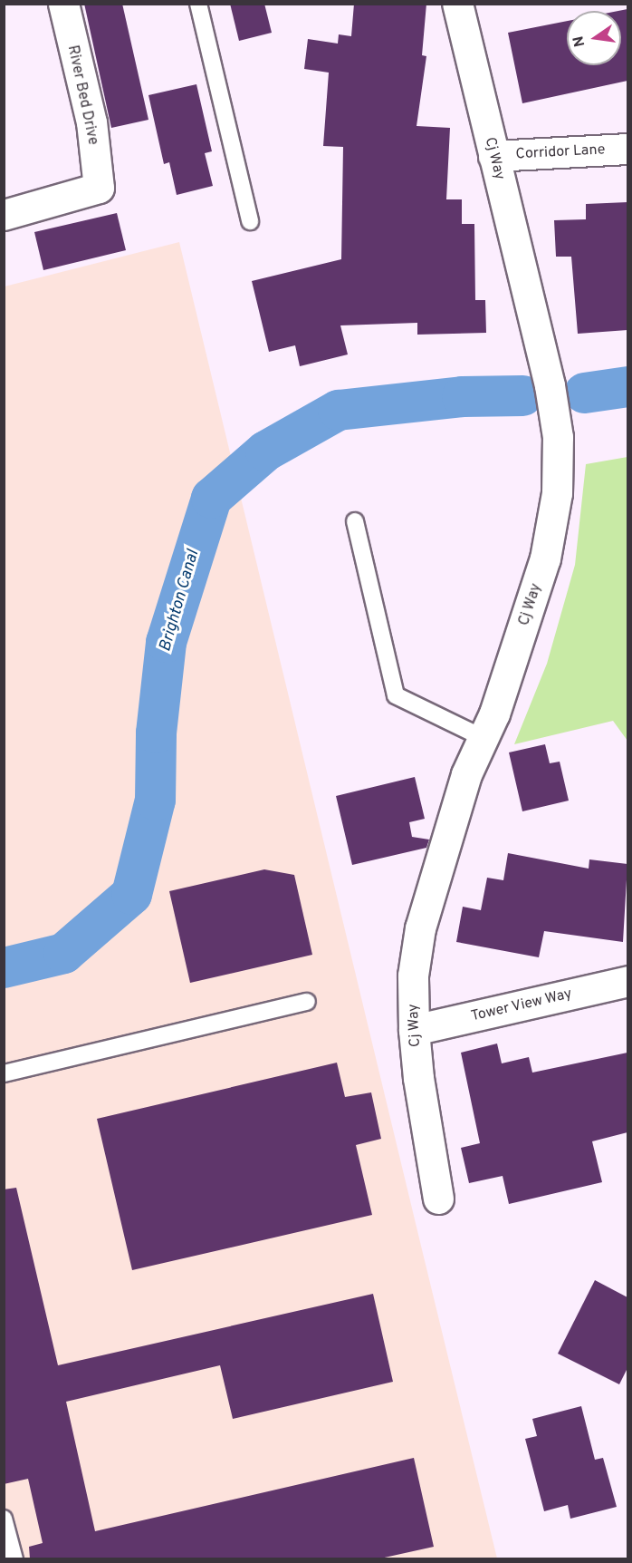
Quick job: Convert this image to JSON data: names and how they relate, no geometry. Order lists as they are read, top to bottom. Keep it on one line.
{"streets":{"street":["River Bed Drive","Corridor Lane","Cj Way","Tower View Way"]},"crossings":[["Corridor Lane","Cj Way"],["Cj Way","Tower View Way"]],"water":["Brighton Canal"],"north":"left"}
